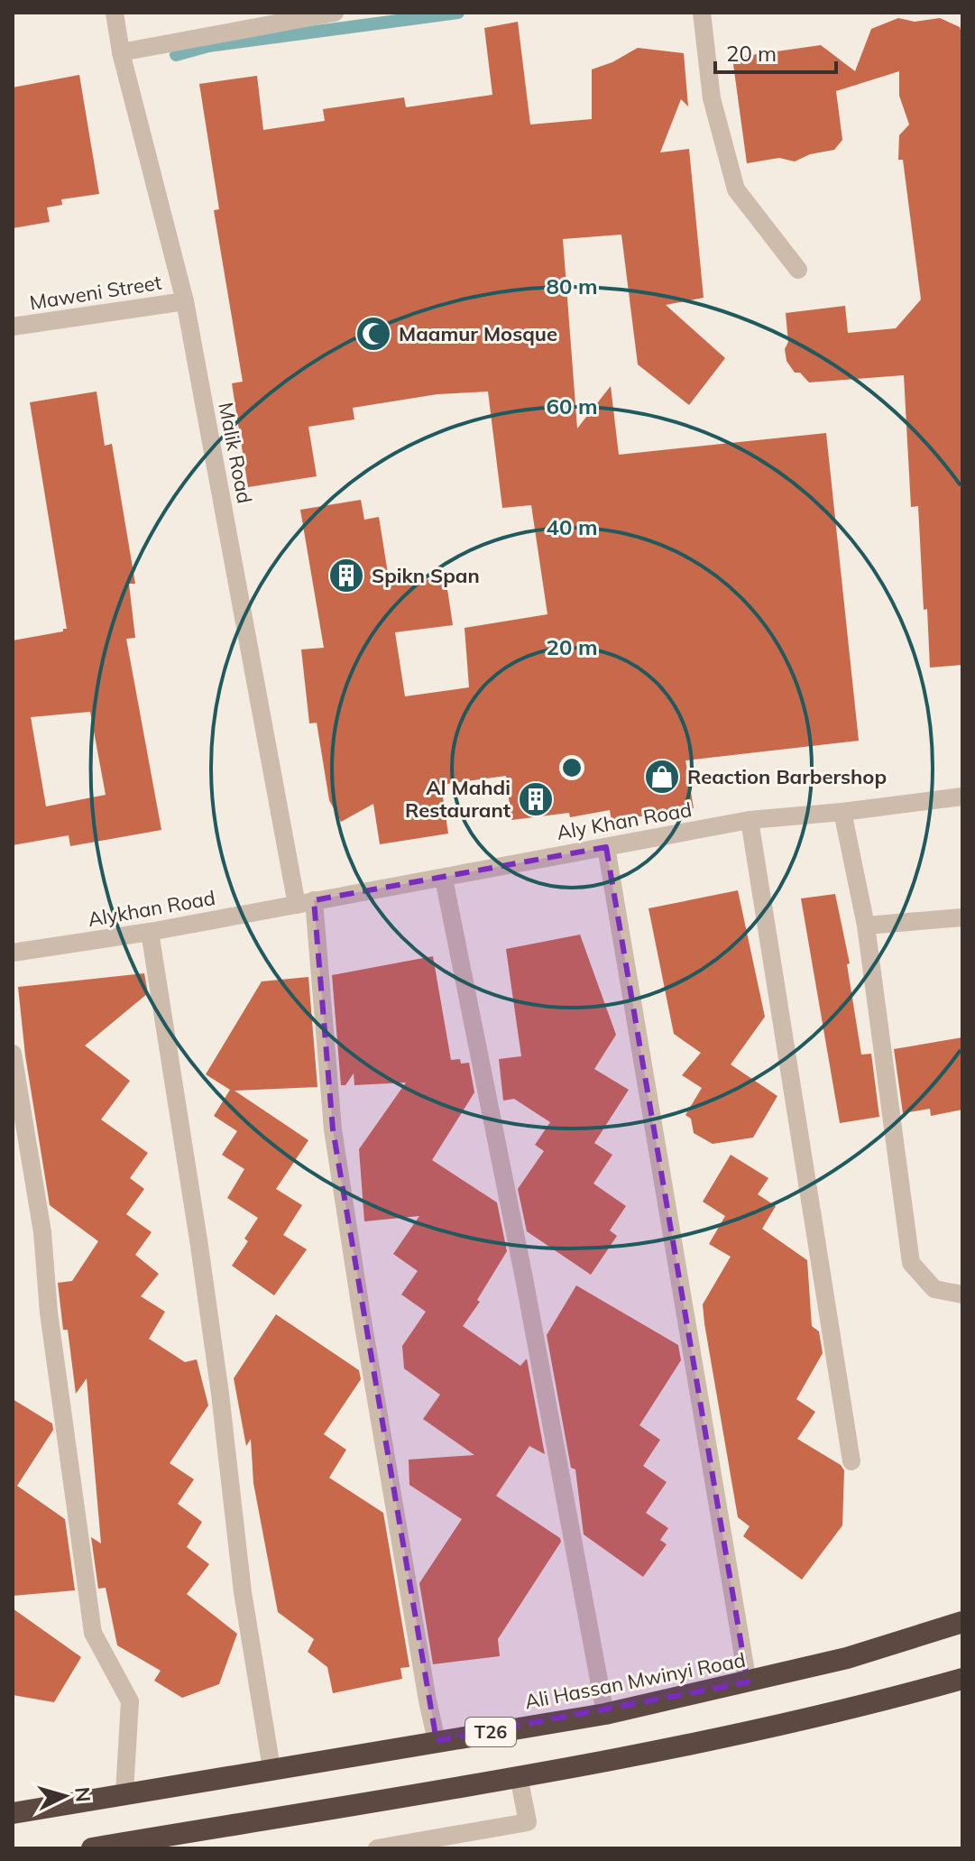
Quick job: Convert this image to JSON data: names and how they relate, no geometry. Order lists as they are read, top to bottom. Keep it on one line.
{"streets":{"highway":["Ali Hassan Mwinyi Road","T26"],"street":["Maweni Street","Malik Road","Aly Khan Road","Alykhan Road"]},"crossings":[["Maweni Street","Malik Road"],["Malik Road","Aly Khan Road"],["Malik Road","Alykhan Road"],["Malik Road","Ali Hassan Mwinyi Road"],["Aly Khan Road","Alykhan Road"]],"places":{"mosque":["Maamur Mosque"],"building":["Spikn Span","Al Mahdi Restaurant"],"shop":["Reaction Barbershop"]},"scale_bar":"20 m","north":"right","rings":["80 m","60 m","40 m","20 m"]}
